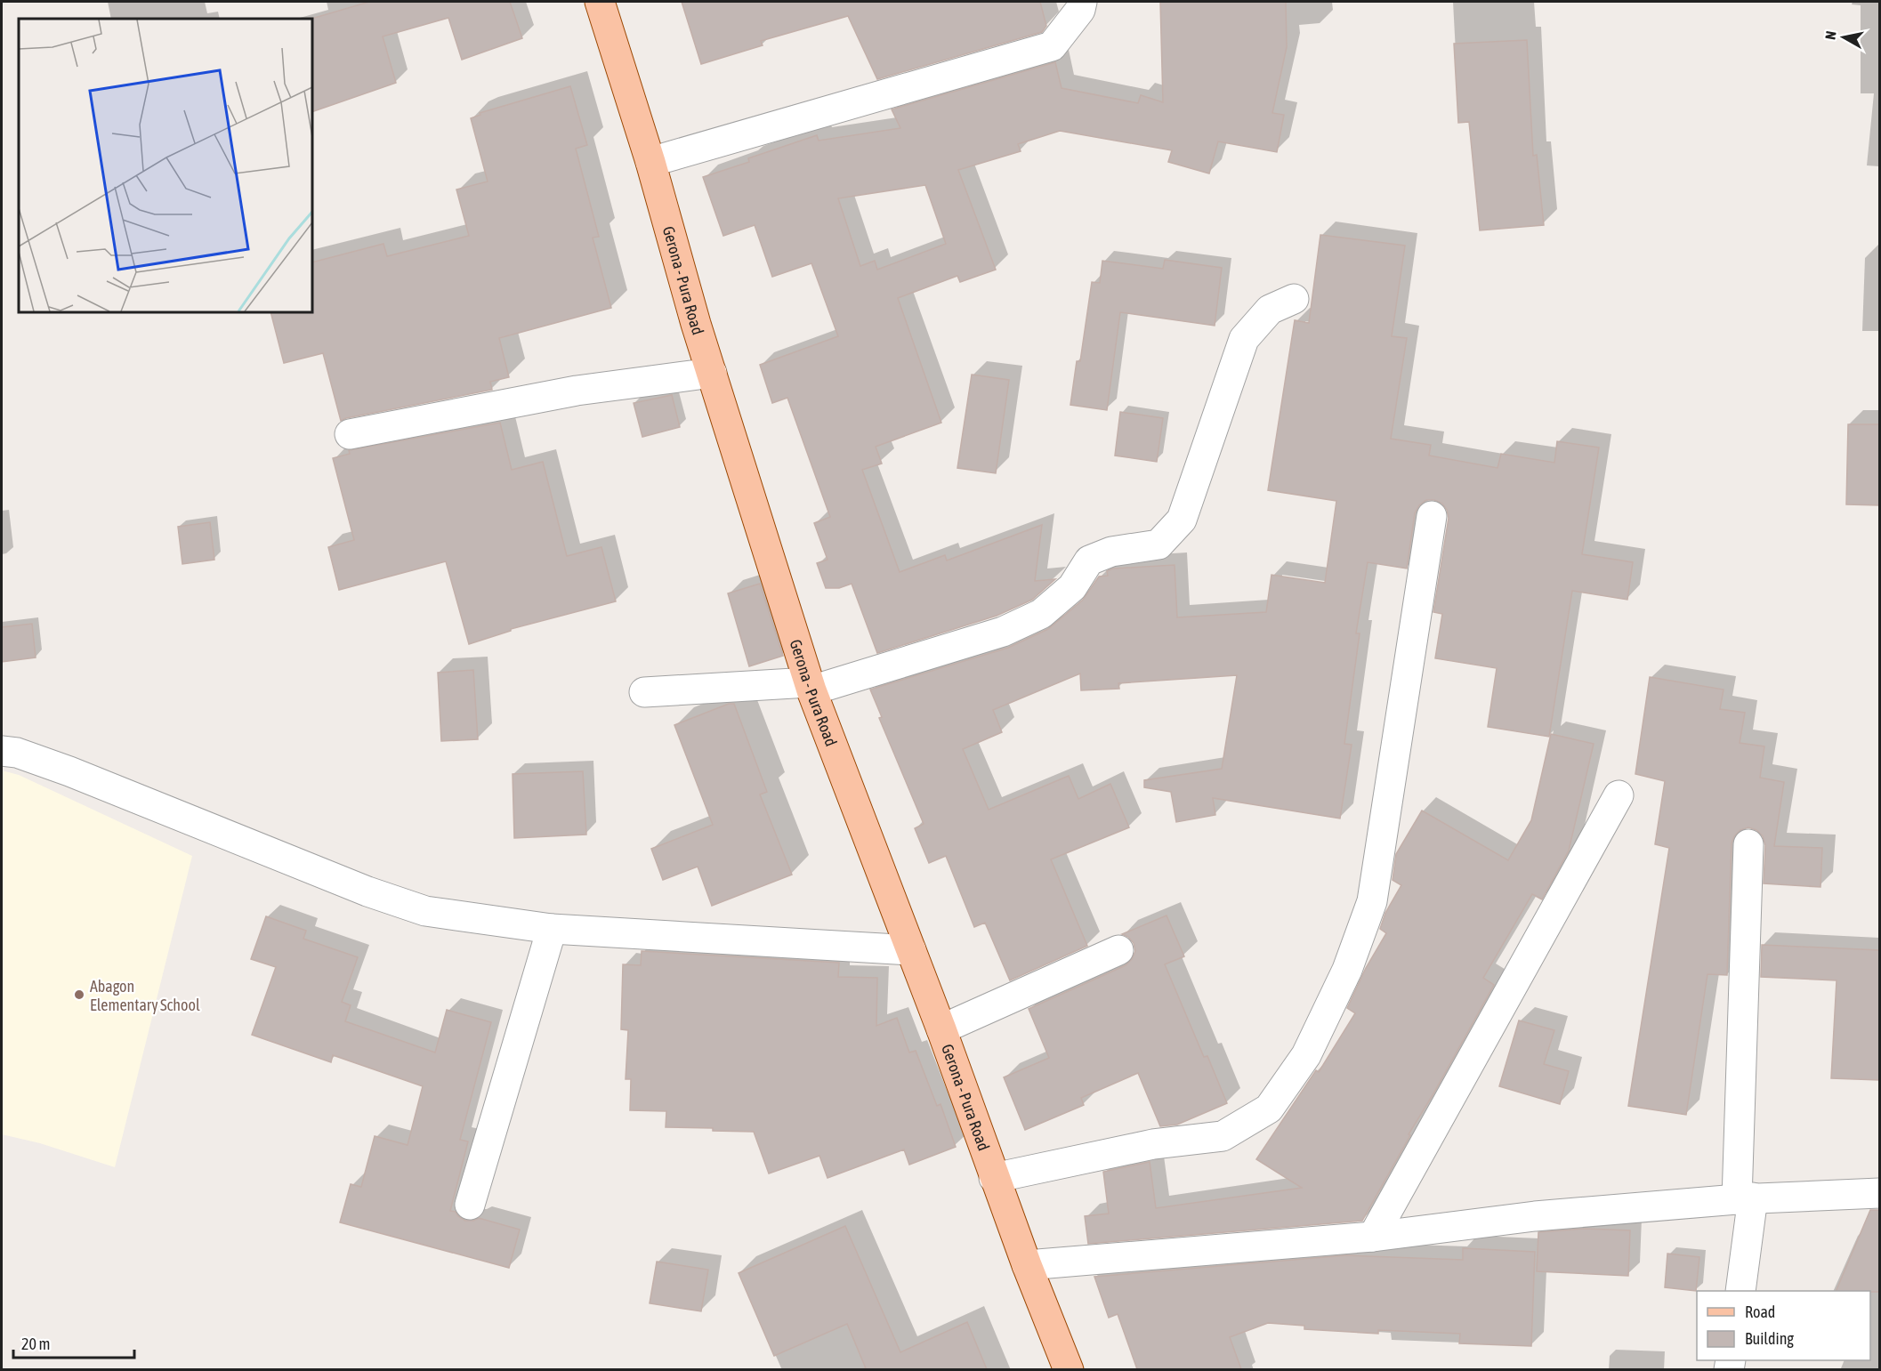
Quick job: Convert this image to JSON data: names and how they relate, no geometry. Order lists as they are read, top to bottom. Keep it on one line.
{"streets":{"main road":["Gerona - Pura Road"]},"places":["Abagon Elementary School"],"legend":["Road","Building"],"scale_bar":"20 m","north":"left"}
